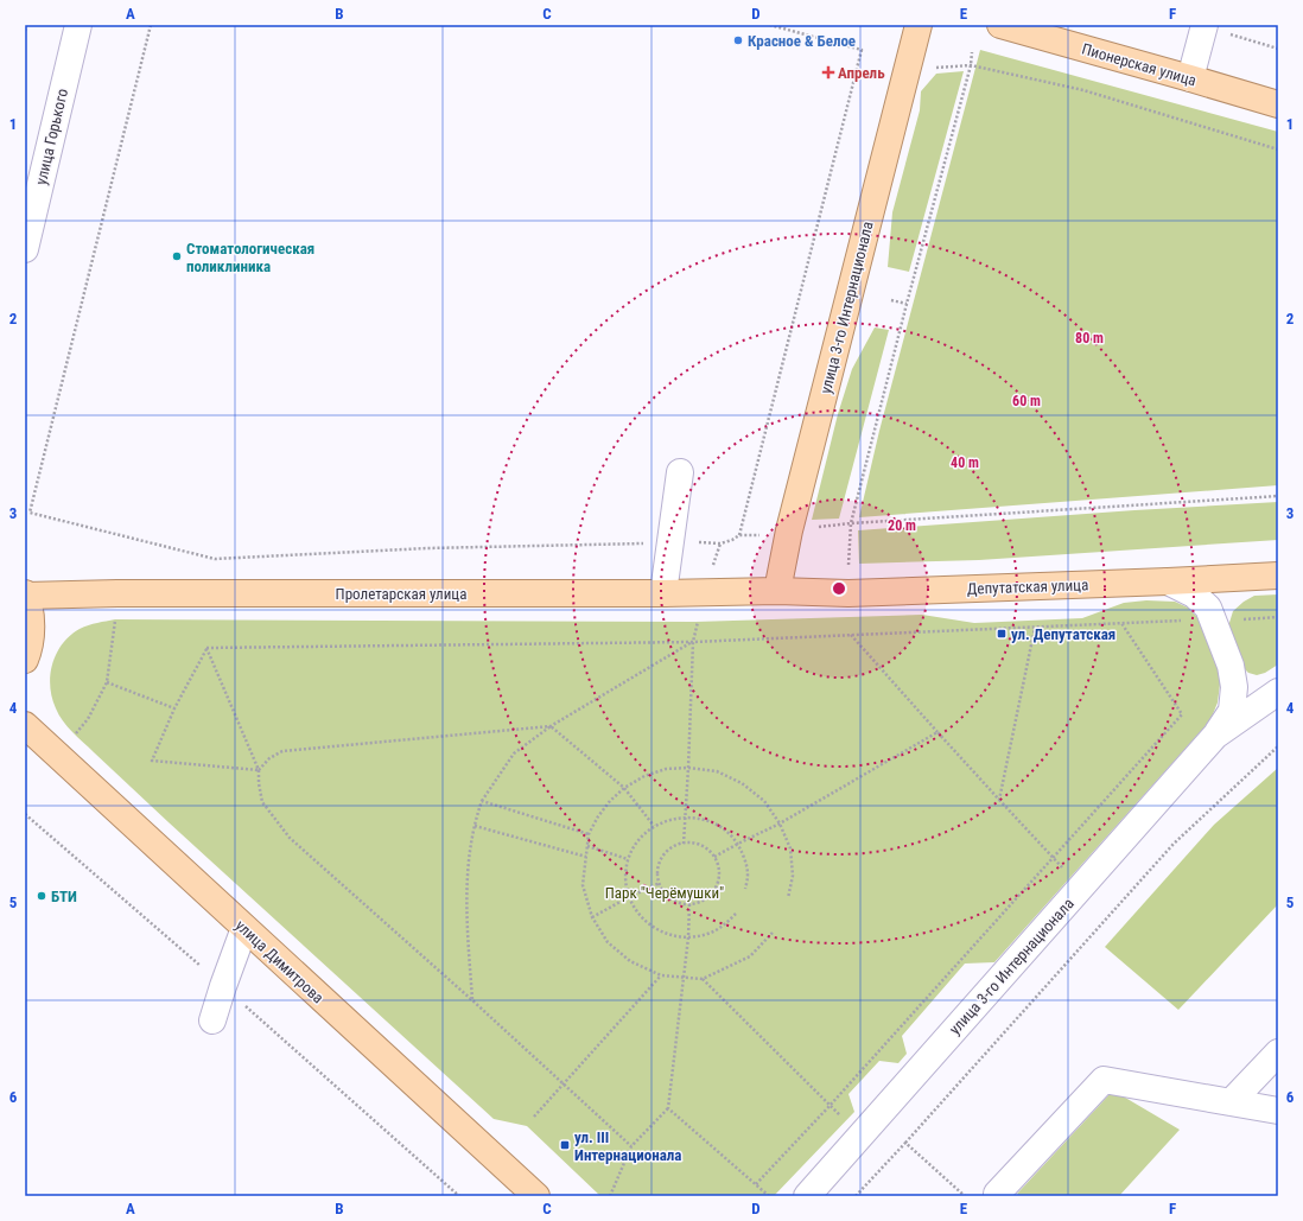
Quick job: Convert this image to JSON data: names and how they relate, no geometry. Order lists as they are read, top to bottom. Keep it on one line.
{"streets":{"main road":["Пионерская улица","улица 3-го Интернационала","Депутатская улица","Пролетарская улица","улица Димитрова"],"street":["улица Горького"]},"crossings":[["улица 3-го Интернационала","Депутатская улица"],["улица 3-го Интернационала","Пролетарская улица"],["Депутатская улица","Пролетарская улица"]],"parks":["Парк \"Черёмушки\""],"places":{"other":["Красное & Белое","Стоматологическая поликлиника","БТИ"],"health":["Апрель"],"transit":["ул. Депутатская","ул. III Интернационала"]},"grid":{"columns":["A","B","C","D","E","F"],"rows":["1","2","3","4","5","6"]},"rings":["80 m","60 m","40 m","20 m"]}
